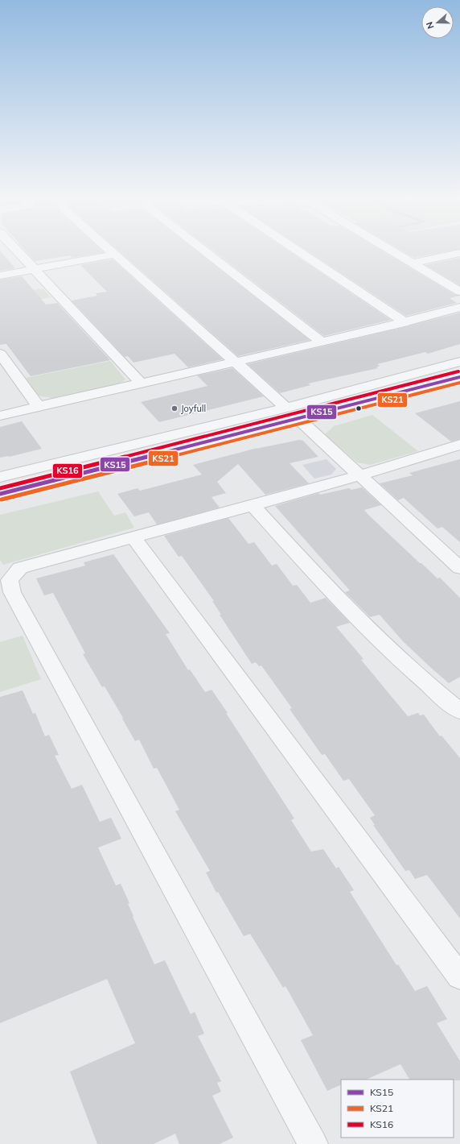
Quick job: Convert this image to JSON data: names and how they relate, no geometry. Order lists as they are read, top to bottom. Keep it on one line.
{"places":["Joyfull"],"lines":["transit line KS16","transit line KS15","transit line KS21"],"legend":["KS15","KS21","KS16"],"north":"left"}
